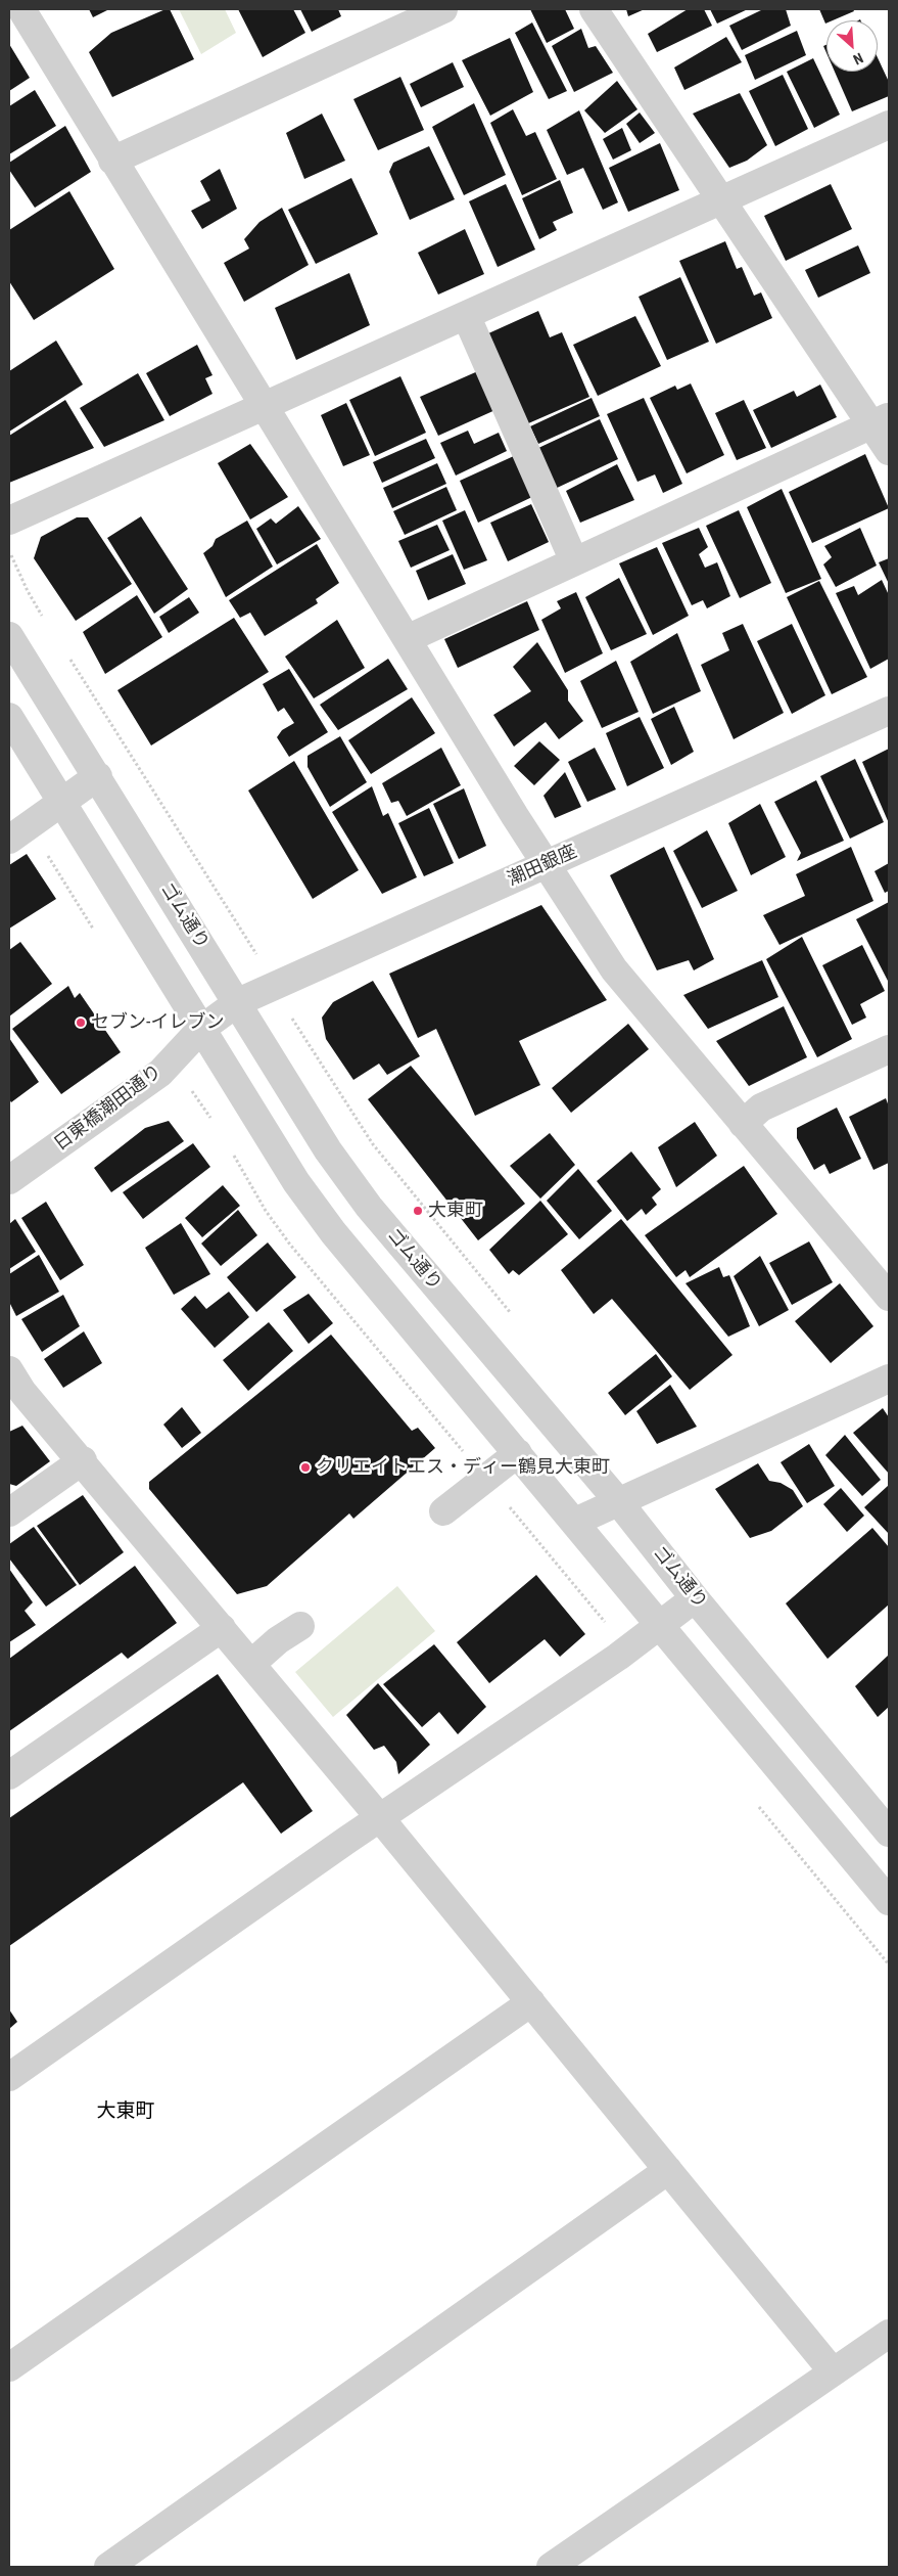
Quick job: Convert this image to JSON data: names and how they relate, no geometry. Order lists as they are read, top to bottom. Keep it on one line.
{"streets":{"street":["潮田銀座","ゴム通り","日東橋潮田通り"]},"crossings":[["潮田銀座","ゴム通り"],["潮田銀座","日東橋潮田通り"]],"districts":["大東町"],"places":["セブン-イレブン","大東町","クリエイトエス・ディー鶴見大東町"],"north":"bottom right"}
